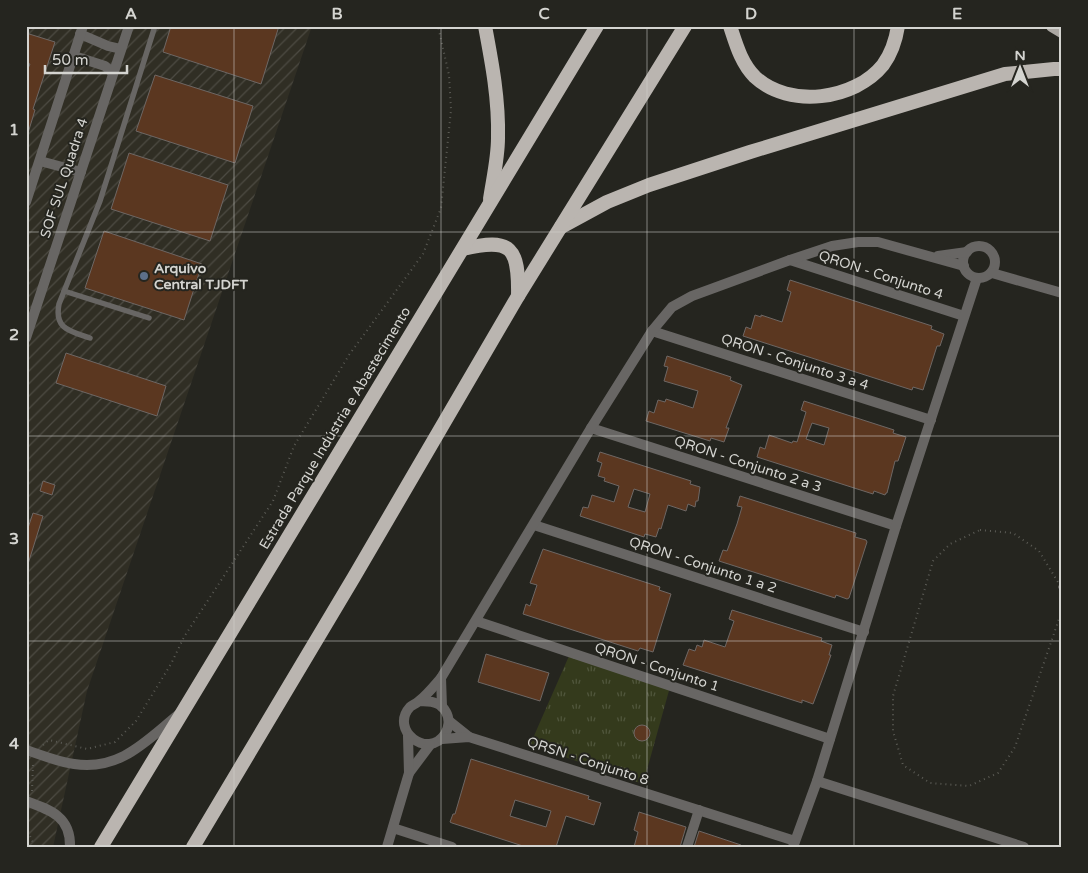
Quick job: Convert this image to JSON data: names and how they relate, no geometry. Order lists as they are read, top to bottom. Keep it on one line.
{"streets":{"highway":["Estrada Parque Indústria e Abastecimento"],"street":["SOF SUL Quadra 4","QRON - Conjunto 4","QRON - Conjunto 3 a 4","QRON - Conjunto 2 a 3","QRON - Conjunto 1 a 2","QRON - Conjunto 1","QRSN - Conjunto 8"]},"places":["Arquivo Central TJDFT"],"scale_bar":"50 m","north":"top","grid":{"columns":["A","B","C","D","E"],"rows":["1","2","3","4"]}}
